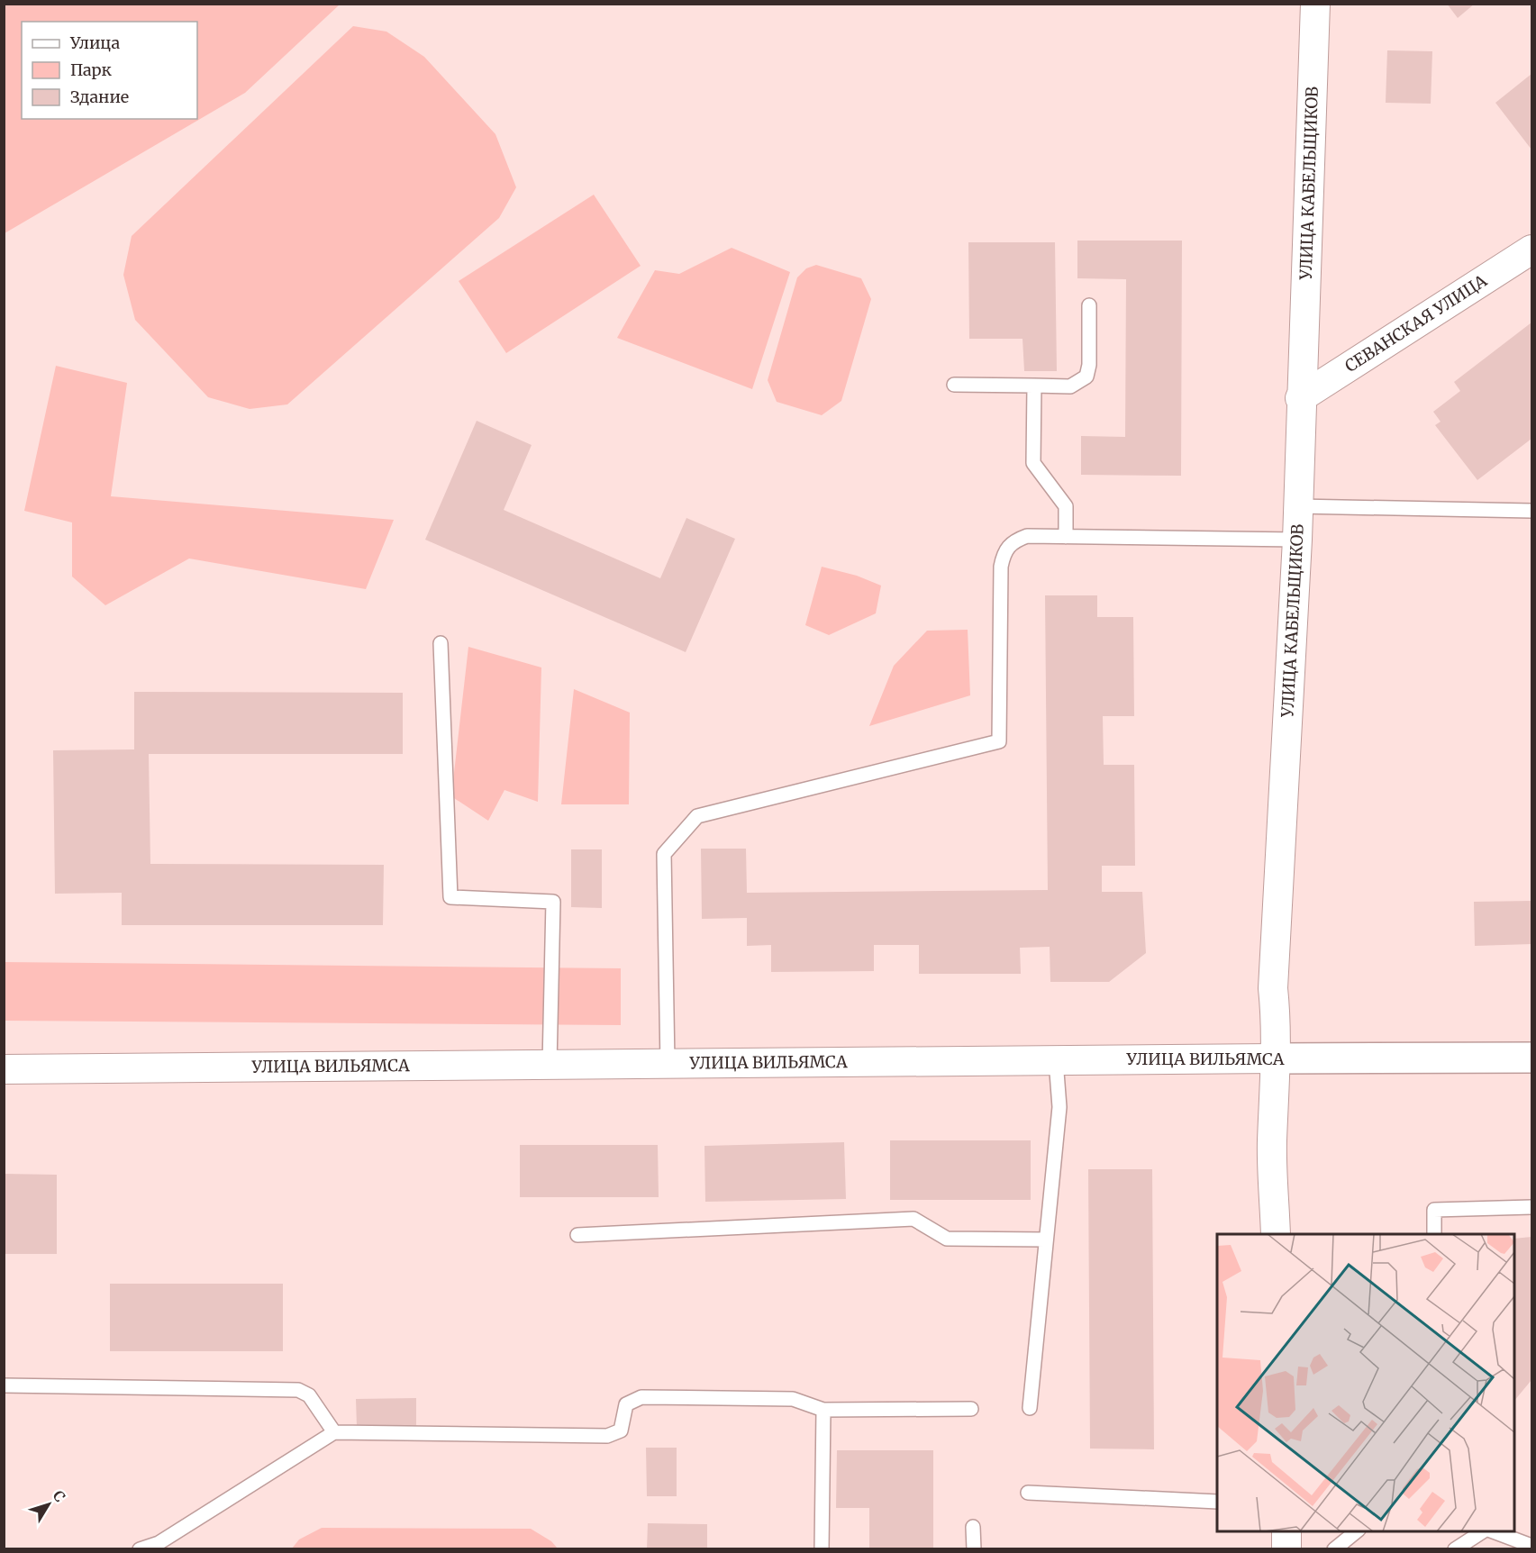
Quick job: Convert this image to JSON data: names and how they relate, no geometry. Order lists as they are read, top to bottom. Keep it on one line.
{"streets":{"street":["УЛИЦА КАБЕЛЬЩИКОВ","СЕВАНСКАЯ УЛИЦА","УЛИЦА ВИЛЬЯМСА"]},"crossings":[["УЛИЦА КАБЕЛЬЩИКОВ","СЕВАНСКАЯ УЛИЦА"],["УЛИЦА КАБЕЛЬЩИКОВ","УЛИЦА ВИЛЬЯМСА"]],"legend":["Улица","Парк","Здание"],"north":"top right"}
